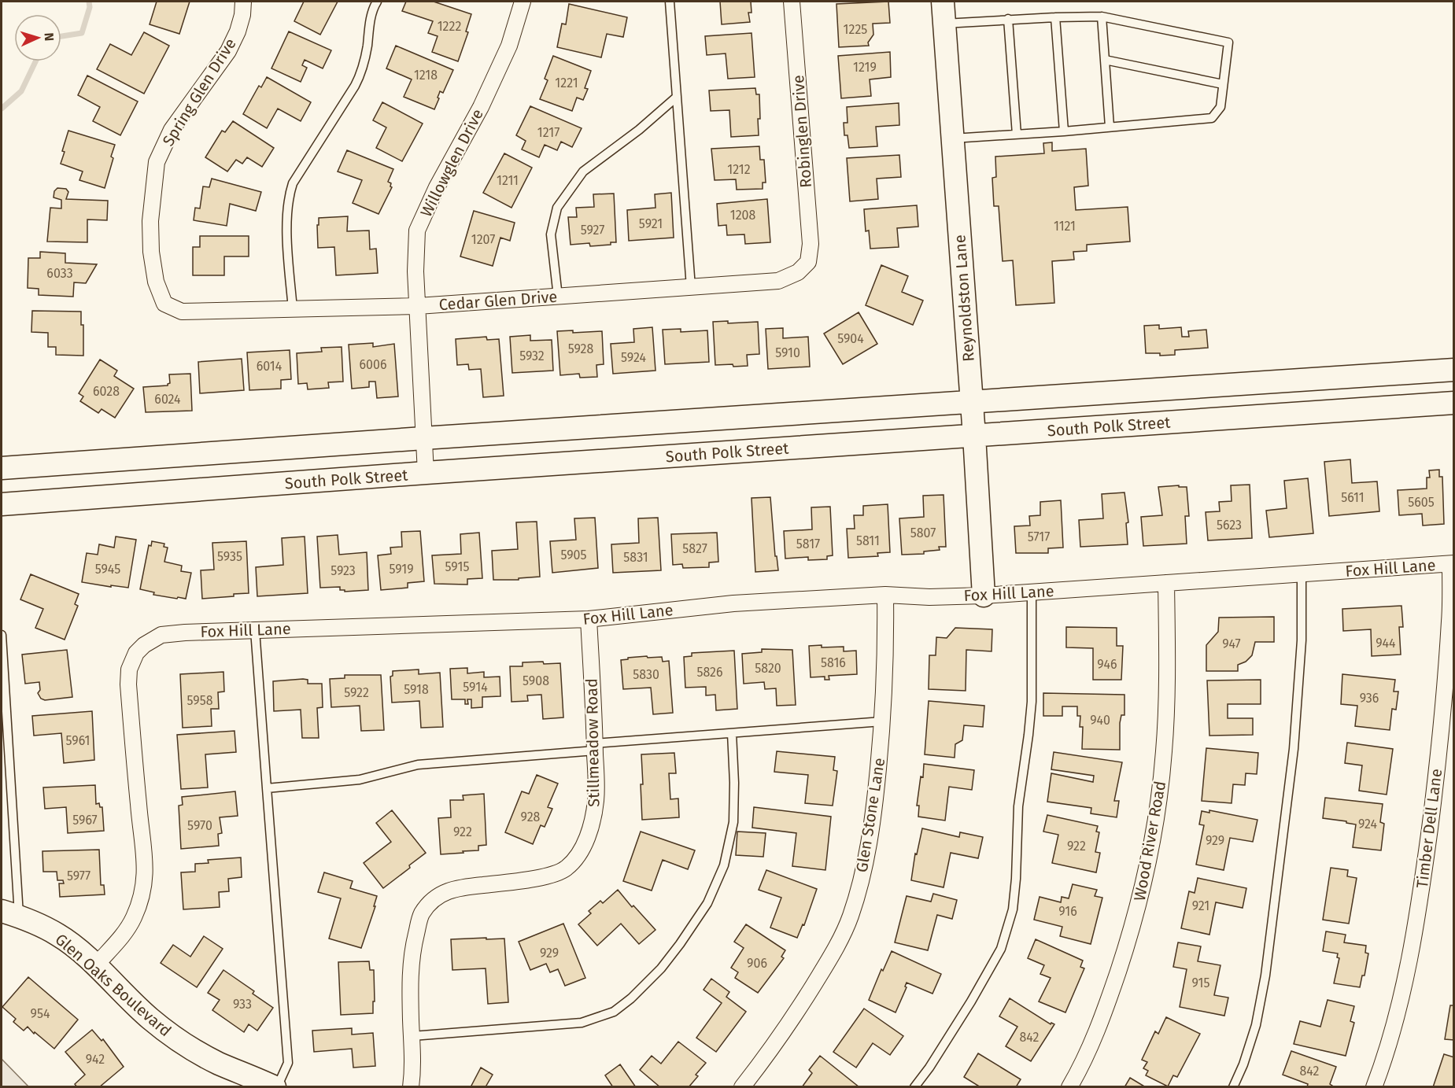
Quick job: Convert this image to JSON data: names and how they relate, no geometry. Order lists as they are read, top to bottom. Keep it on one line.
{"streets":{"main road":["Reynoldston Lane","South Polk Street","Glen Oaks Boulevard"],"street":["Spring Glen Drive","Robinglen Drive","Willowglen Drive","Cedar Glen Drive","Fox Hill Lane","Stillmeadow Road","Glen Stone Lane","Timber Dell Lane","Wood River Road"]},"crossings":[["Spring Glen Drive","Cedar Glen Drive"],["Robinglen Drive","Cedar Glen Drive"],["Willowglen Drive","Cedar Glen Drive"],["Willowglen Drive","South Polk Street"],["Reynoldston Lane","South Polk Street"],["Reynoldston Lane","Fox Hill Lane"],["Fox Hill Lane","Stillmeadow Road"],["Fox Hill Lane","Glen Stone Lane"],["Fox Hill Lane","Timber Dell Lane"],["Fox Hill Lane","Wood River Road"],["Fox Hill Lane","Glen Oaks Boulevard"]],"house_numbers":["1222","1225","1219","1218","1221","1217","1212","1211","1208","5921","1121","5927","1207","6033","5904","5928","5910","5932","5924","6006","6014","6028","6024","5611","5605","5623","5807","5717","5811","5817","5827","5905","5935","5831","5915","5945","5919","5923","944","947","5816","946","5820","5826","5830","5908","5914","5918","5922","936","5958","940","5961","928","5967","924","5970","922","929","922","5977","921","916","929","906","915","933","954","842","942","842"],"north":"right"}
